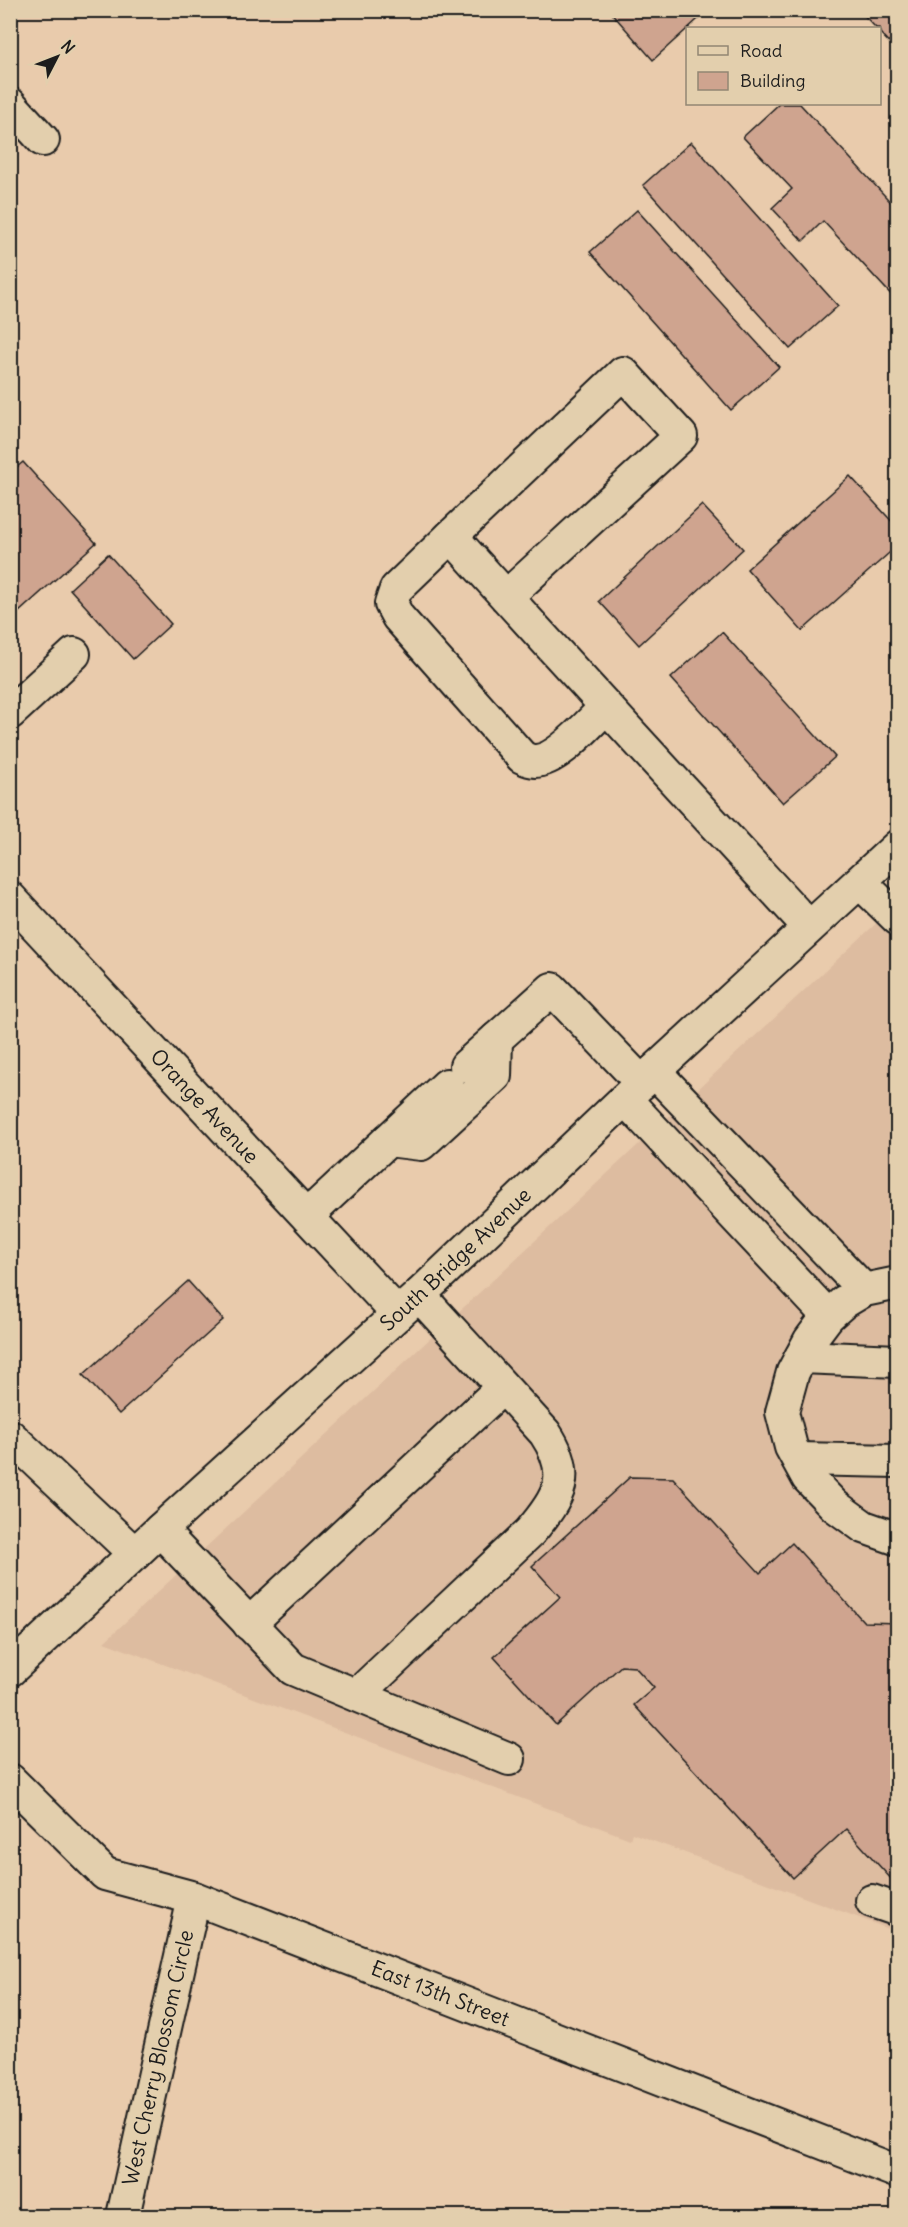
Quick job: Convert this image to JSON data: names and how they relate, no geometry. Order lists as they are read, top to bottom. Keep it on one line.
{"streets":{"street":["Orange Avenue","South Bridge Avenue","East 13th Street","West Cherry Blossom Circle"]},"crossings":[["Orange Avenue","South Bridge Avenue"],["East 13th Street","West Cherry Blossom Circle"]],"legend":["Road","Building"],"north":"top right"}
